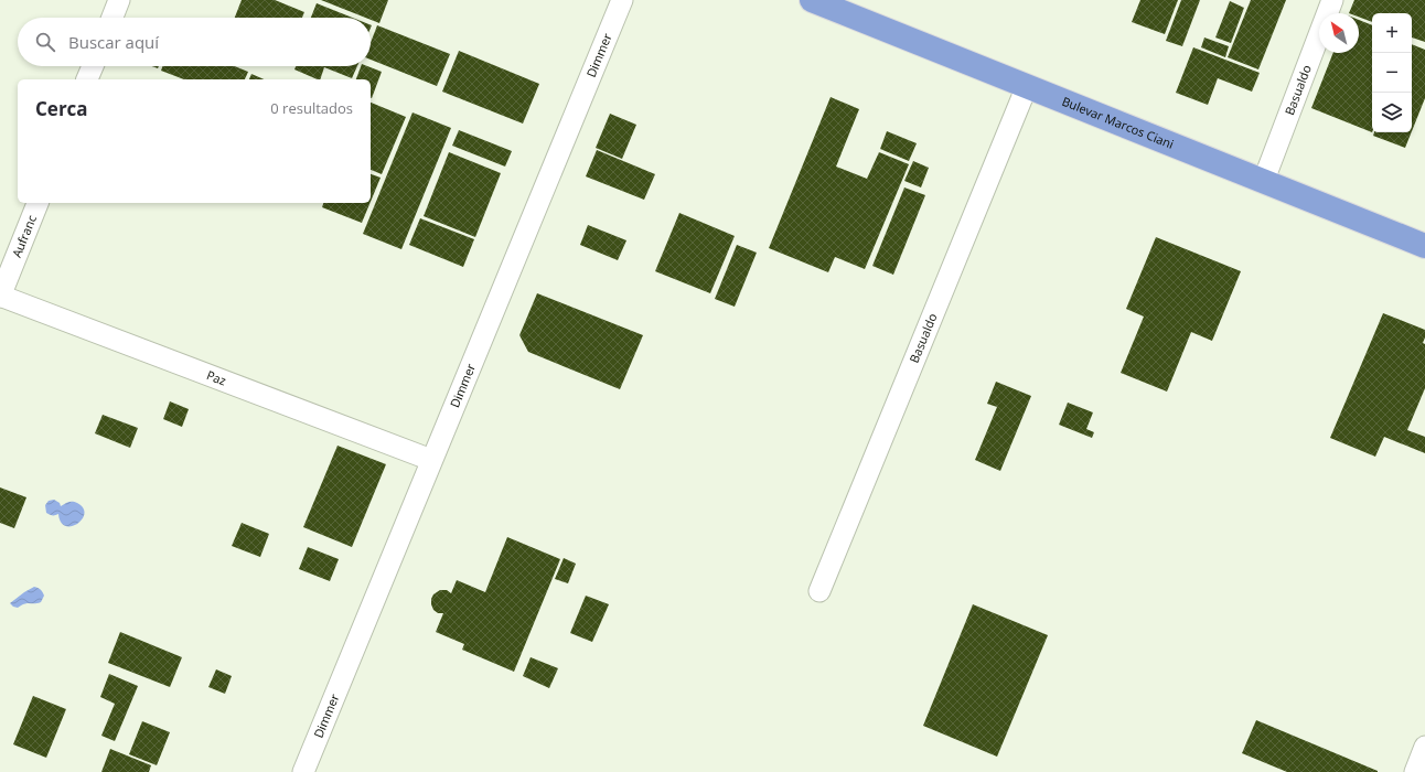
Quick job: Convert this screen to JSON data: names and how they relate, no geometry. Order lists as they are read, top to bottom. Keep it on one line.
{"streets":{"highway":["Bulevar Marcos Ciani"],"street":["Dimmer","Basualdo","Aufranc","Paz"]},"crossings":[["Dimmer","Paz"],["Basualdo","Bulevar Marcos Ciani"],["Aufranc","Paz"]],"north":"top left","page":{"map_buttons":["+","−"],"search":"Buscar aquí","heading":["Cerca","0 resultados"]}}
